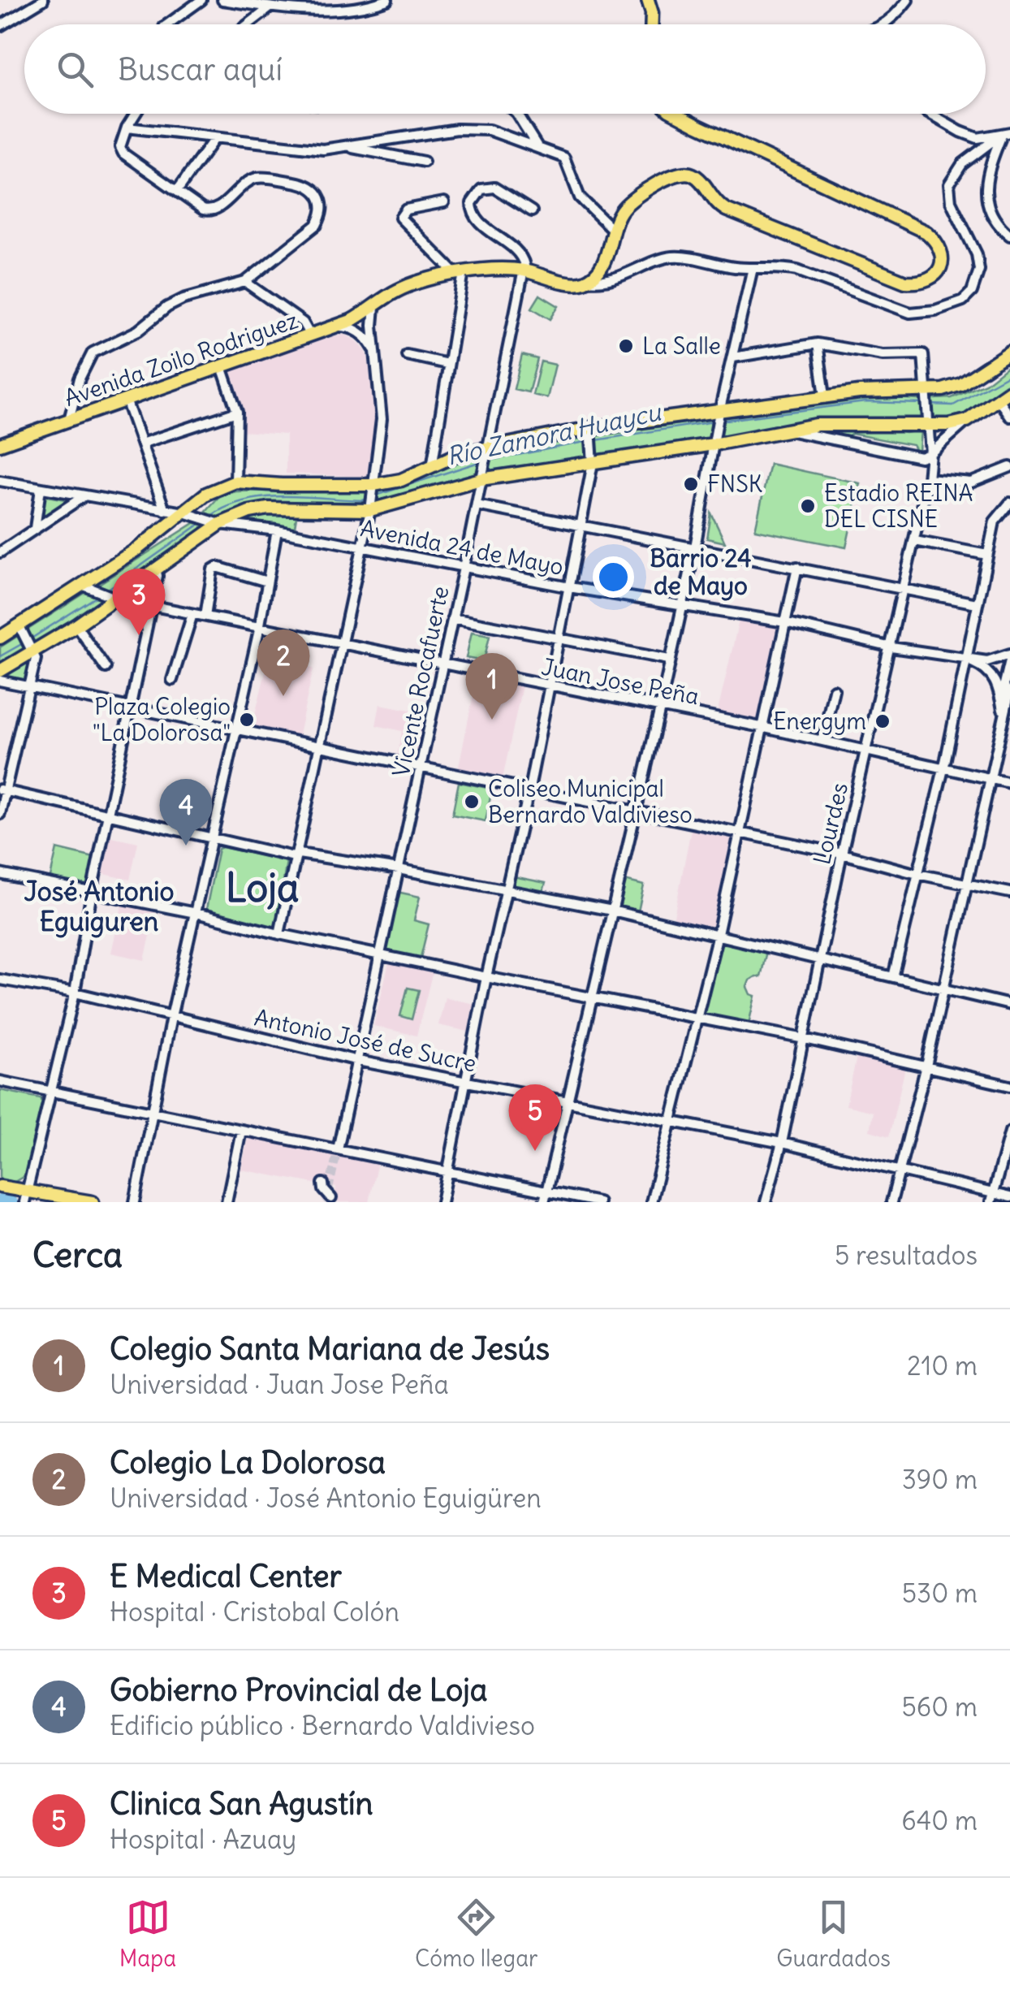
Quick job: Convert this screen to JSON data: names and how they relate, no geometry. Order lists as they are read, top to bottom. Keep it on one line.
{"streets":{"main road":["Avenida Zoilo Rodriguez"],"street":["Avenida 24 de Mayo","Vicente Rocafuerte","Juan Jose Peña","Lourdes","Antonio José de Sucre"]},"crossings":[["Avenida Zoilo Rodriguez","Vicente Rocafuerte"],["Avenida 24 de Mayo","Vicente Rocafuerte"],["Avenida 24 de Mayo","Lourdes"],["Vicente Rocafuerte","Juan Jose Peña"],["Vicente Rocafuerte","Antonio José de Sucre"],["Juan Jose Peña","Lourdes"],["Lourdes","Antonio José de Sucre"]],"districts":["Barrio 24 de Mayo","Loja","José Antonio Eguiguren"],"water":["Río Zamora Huaycu"],"places":["La Salle","FNSK","Estadio REINA DEL CISNE","Plaza Colegio \"La Dolorosa\"","Energym","Coliseo Municipal Bernardo Valdivieso"],"page":{"search":"Buscar aquí","pins":["3","2","1","4","5"],"heading":["Cerca","5 resultados"],"list":[{"mark":"1","name":"Colegio Santa Mariana de Jesús","note":"Universidad · Juan Jose Peña","value":"210 m"},{"mark":"2","name":"Colegio La Dolorosa","note":"Universidad · José Antonio Eguigüren","value":"390 m"},{"mark":"3","name":"E Medical Center","note":"Hospital · Cristobal Colón","value":"530 m"},{"mark":"4","name":"Gobierno Provincial de Loja","note":"Edificio público · Bernardo Valdivieso","value":"560 m"},{"mark":"5","name":"Clinica San Agustín","note":"Hospital · Azuay","value":"640 m"}],"nav":["Mapa","Cómo llegar","Guardados"]}}
